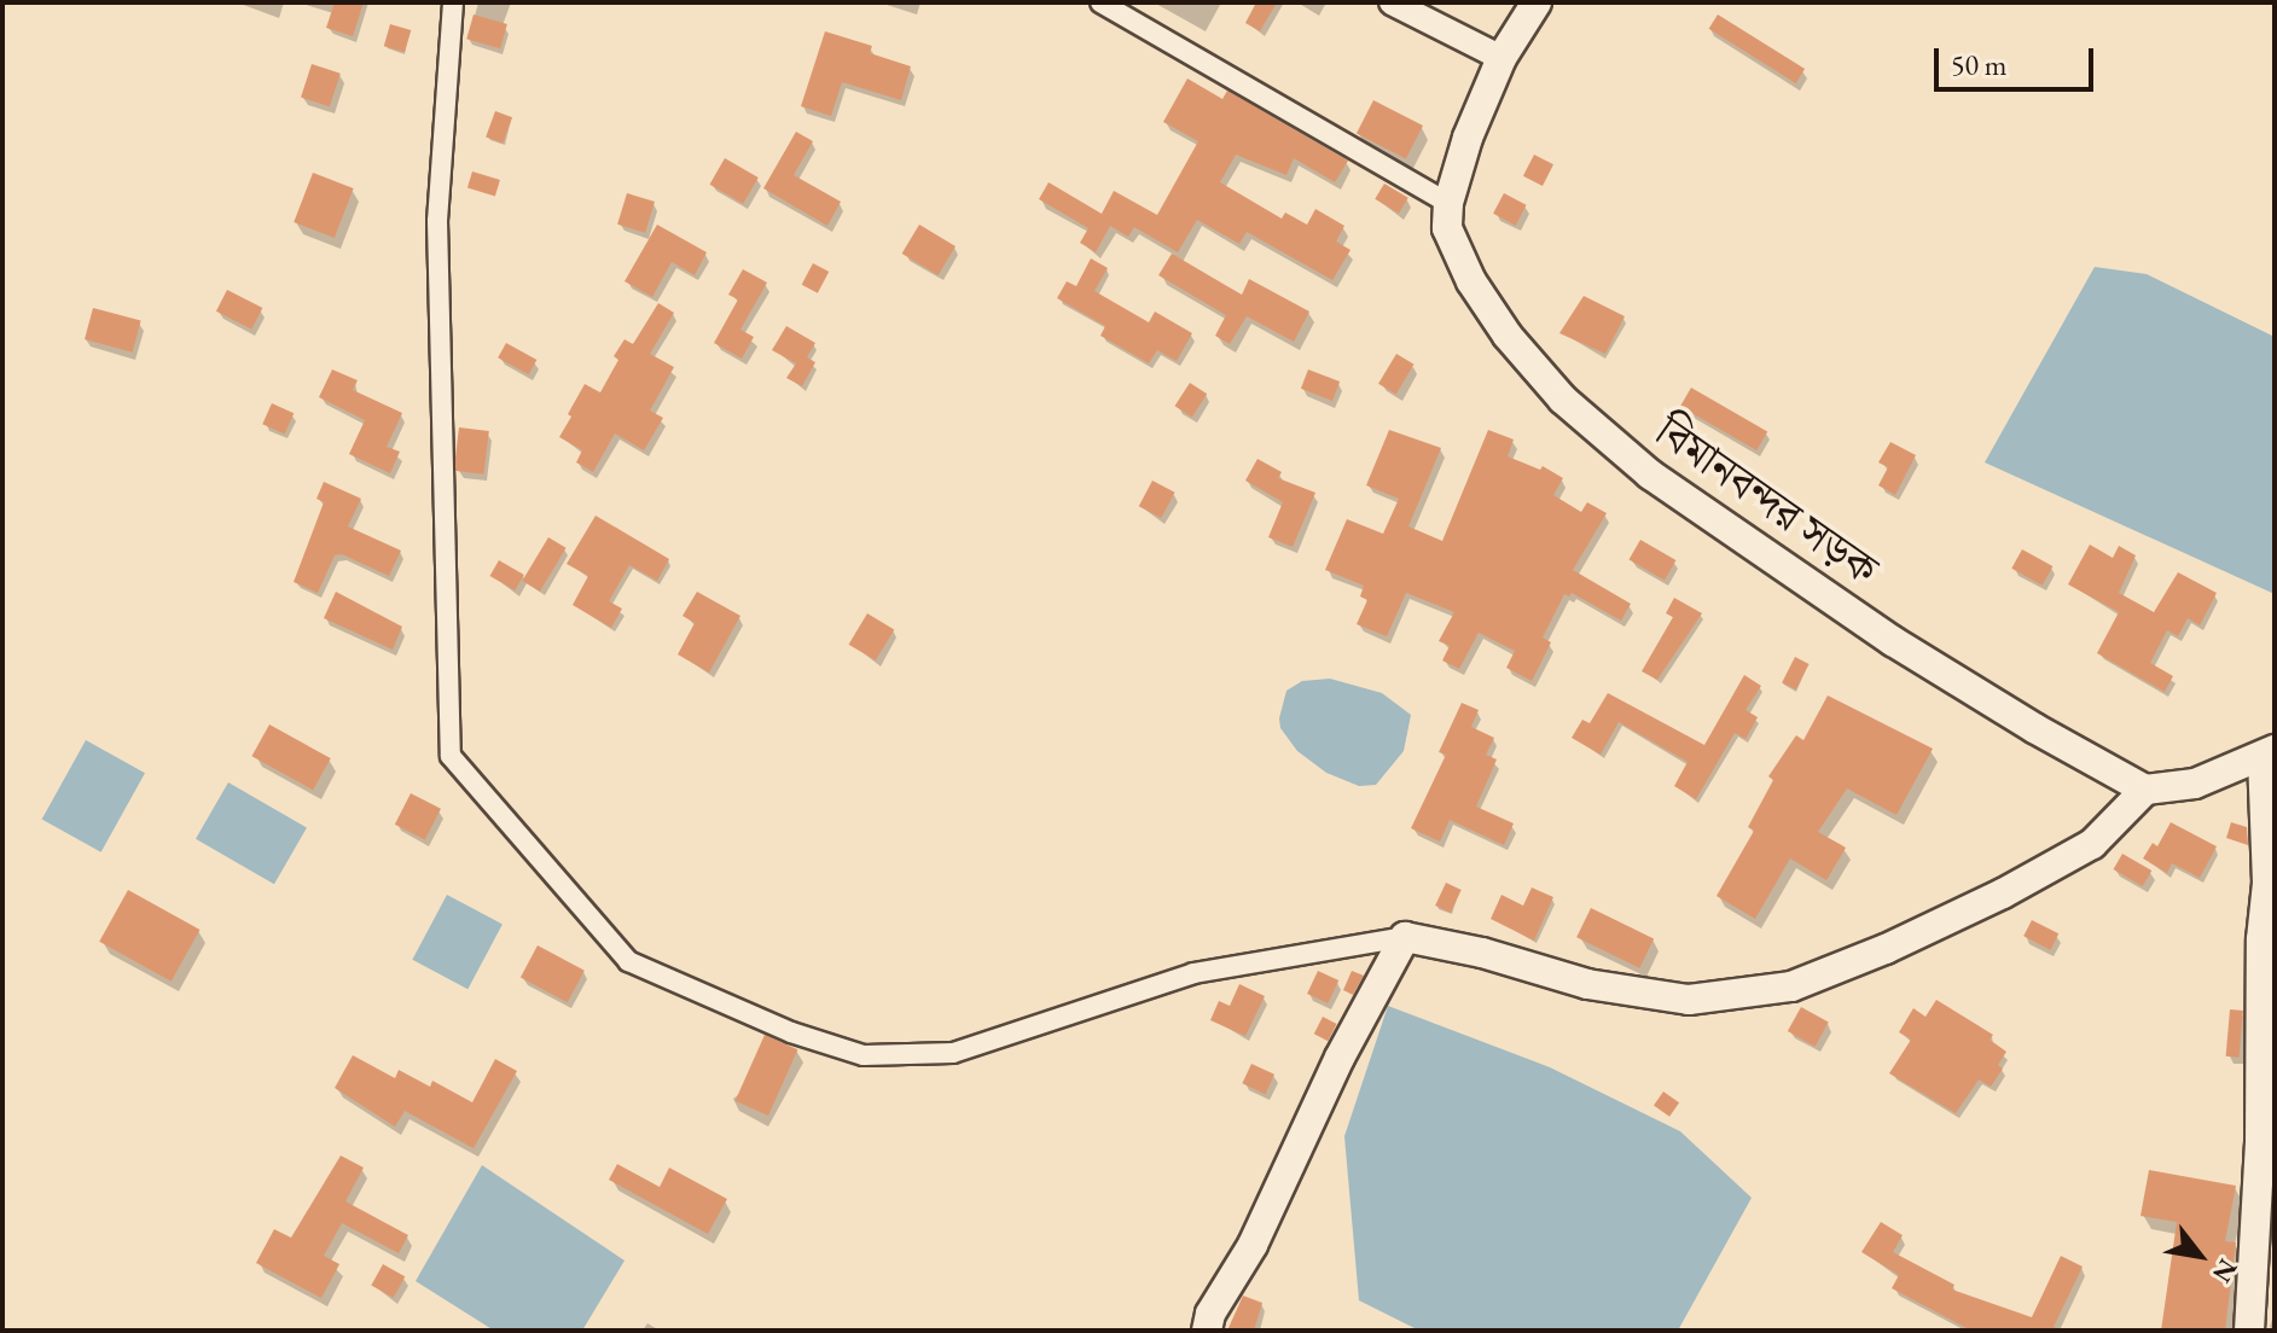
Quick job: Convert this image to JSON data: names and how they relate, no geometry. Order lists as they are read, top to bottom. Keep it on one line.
{"streets":{"main road":["বিমানবন্দর সড়ক"]},"scale_bar":"50 m","north":"bottom right"}
